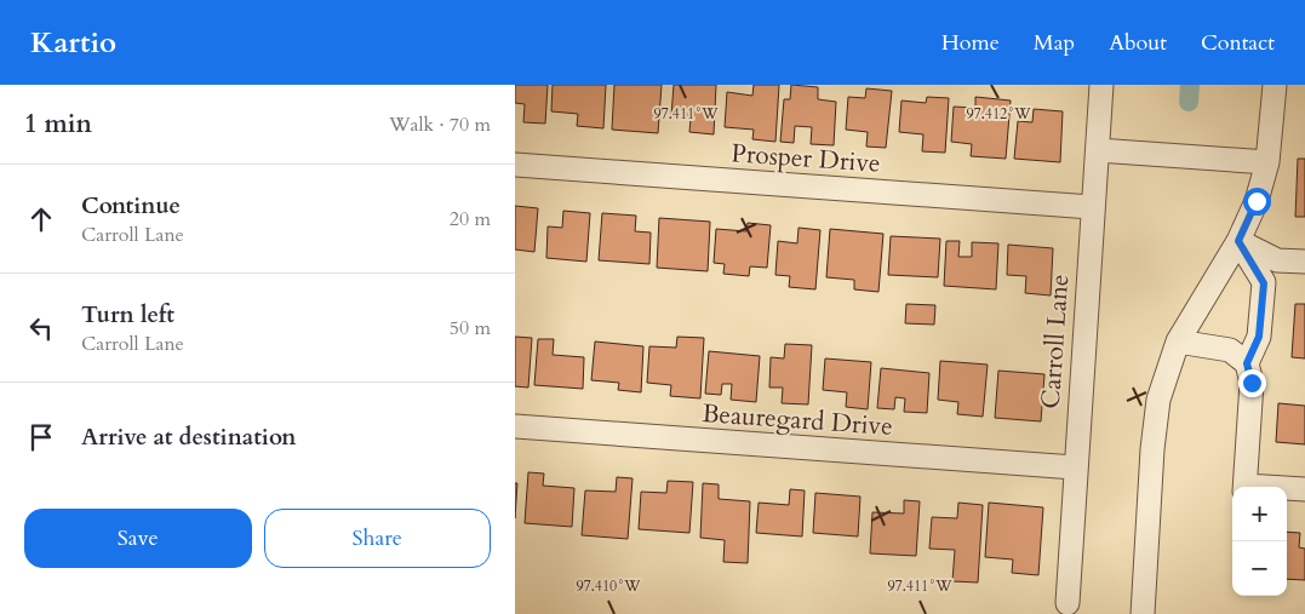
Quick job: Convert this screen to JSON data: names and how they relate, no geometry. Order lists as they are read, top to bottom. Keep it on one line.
{"streets":{"street":["Prosper Drive","Carroll Lane","Beauregard Drive"]},"crossings":[["Prosper Drive","Carroll Lane"],["Carroll Lane","Beauregard Drive"]],"page":{"header":"Kartio","nav":["Home","Map","About","Contact"],"heading":["1 min","Walk · 70 m"],"list":[["Continue","Carroll Lane","20 m"],["Turn left","Carroll Lane","50 m"],"Arrive at destination"],"map_buttons":["+","−"],"buttons":["Save","Share"]},"coordinates":["97.411°W","97.412°W","97.410°W"]}
